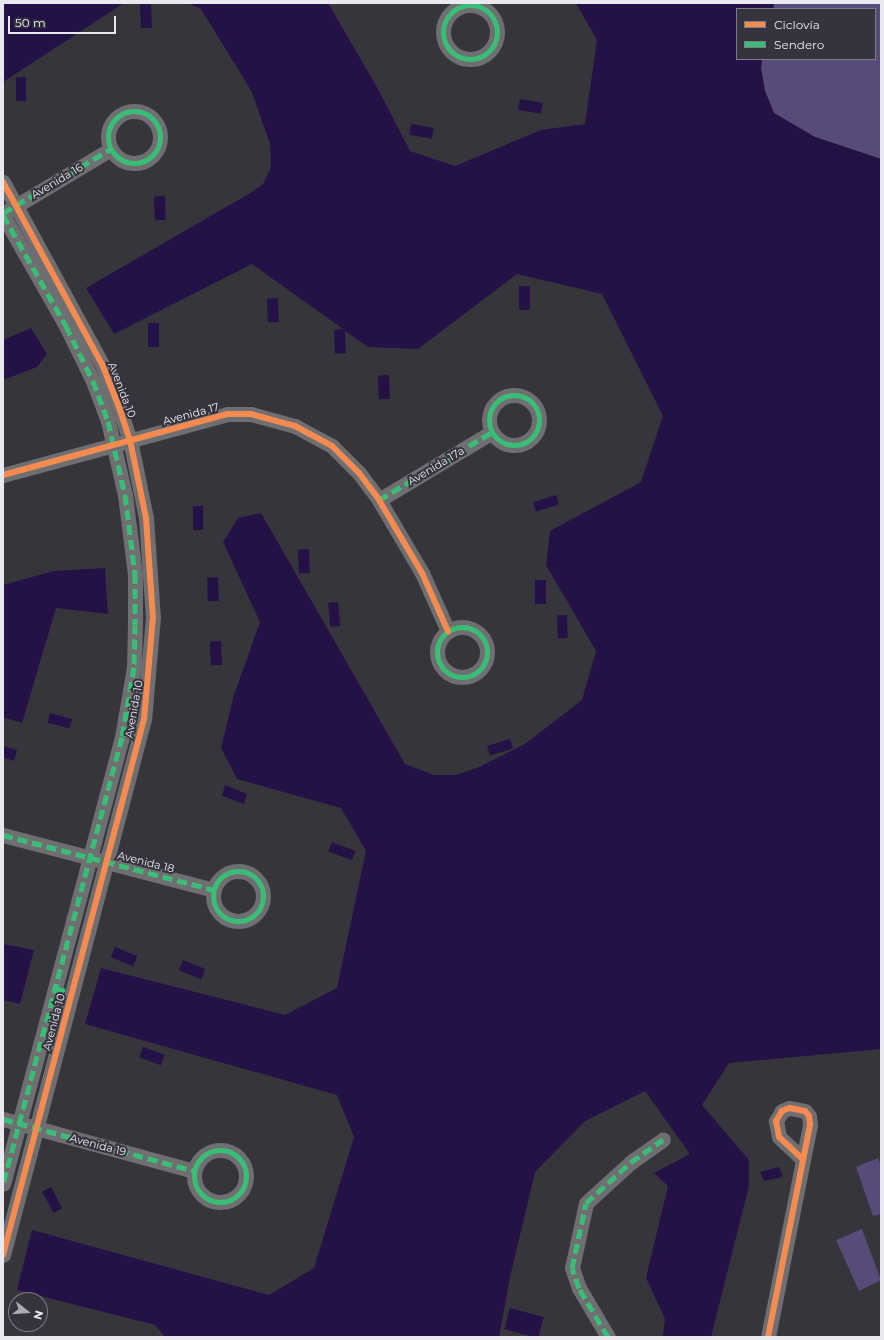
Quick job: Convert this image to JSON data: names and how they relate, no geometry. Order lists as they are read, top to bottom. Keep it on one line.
{"streets":{"street":["Avenida 16","Avenida 10","Avenida 17","Avenida 17a","Avenida 18","Avenida 19"]},"crossings":[["Avenida 16","Avenida 10"],["Avenida 10","Avenida 17"],["Avenida 10","Avenida 18"],["Avenida 10","Avenida 19"],["Avenida 17","Avenida 17a"]],"legend":["Ciclovía","Sendero"],"scale_bar":"50 m","north":"right"}
